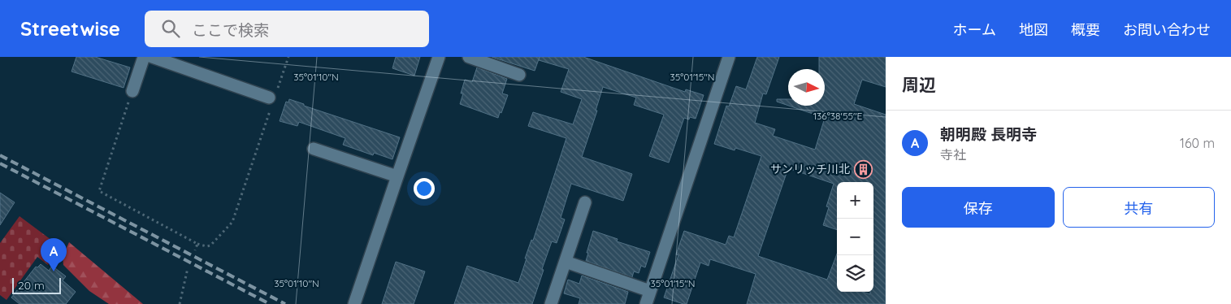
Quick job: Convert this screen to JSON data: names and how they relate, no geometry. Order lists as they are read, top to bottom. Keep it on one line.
{"places":{"building":["サンリッチ川北"]},"scale_bar":"20 m","north":"right","page":{"header":"Streetwise","search":"ここで検索","nav":["ホーム","地図","概要","お問い合わせ"],"heading":"周辺","list":[{"mark":"A","name":"朝明殿 長明寺","note":"寺社","value":"160 m"}],"buttons":["保存","共有"],"map_buttons":["+","−"],"pins":"A","scale":"20 m"},"coordinates":["35°01'10\"N","35°01'15\"N","136°38'55\"E"]}
